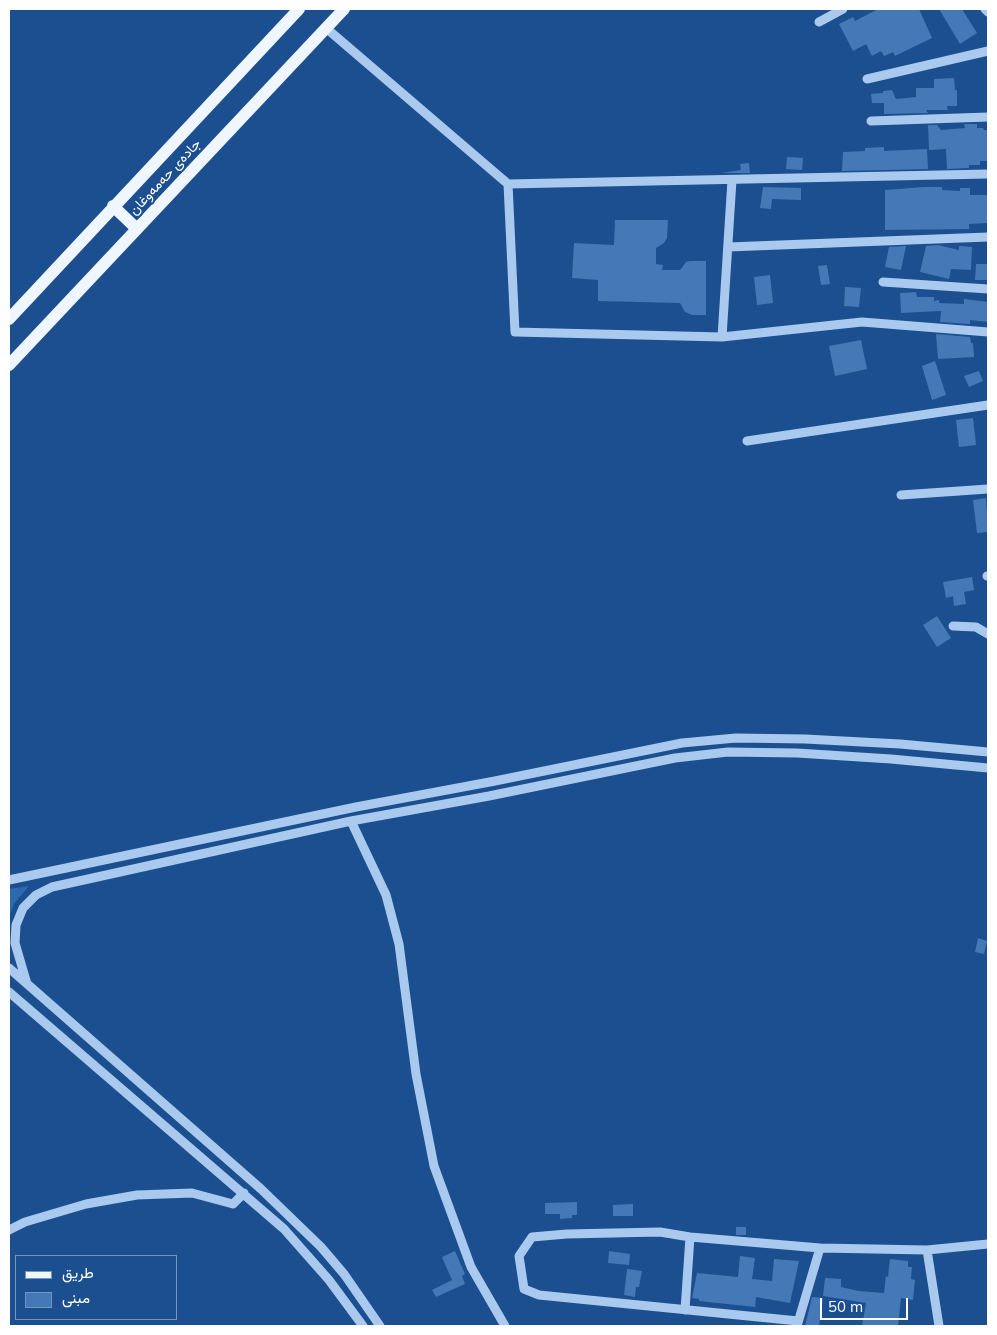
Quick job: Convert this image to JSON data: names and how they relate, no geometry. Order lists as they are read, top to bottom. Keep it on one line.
{"streets":{"main road":["جادەی حەمەوغان"]},"legend":["طريق","مبنى"],"scale_bar":"50 m"}
